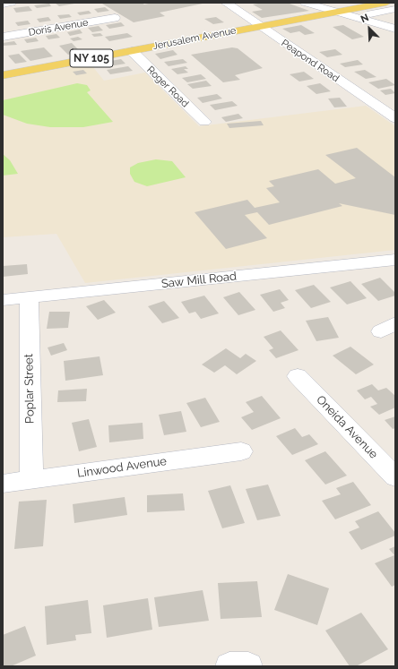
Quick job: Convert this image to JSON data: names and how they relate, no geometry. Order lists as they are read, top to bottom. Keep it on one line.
{"streets":{"main road":["Jerusalem Avenue","NY 105"],"street":["Doris Avenue","Peapond Road","Roger Road","Saw Mill Road","Poplar Street","Oneida Avenue","Linwood Avenue"]},"crossings":[["Jerusalem Avenue","Peapond Road"],["Jerusalem Avenue","Roger Road"],["Saw Mill Road","Poplar Street"],["Poplar Street","Linwood Avenue"]],"north":"top left"}
